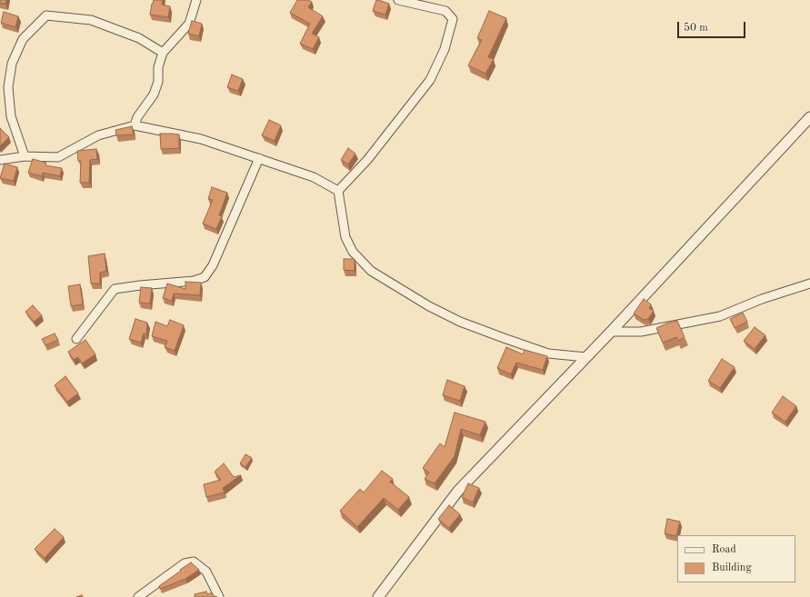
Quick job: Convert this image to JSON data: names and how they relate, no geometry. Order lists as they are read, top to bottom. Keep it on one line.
{"legend":["Road","Building"],"scale_bar":"50 m"}
